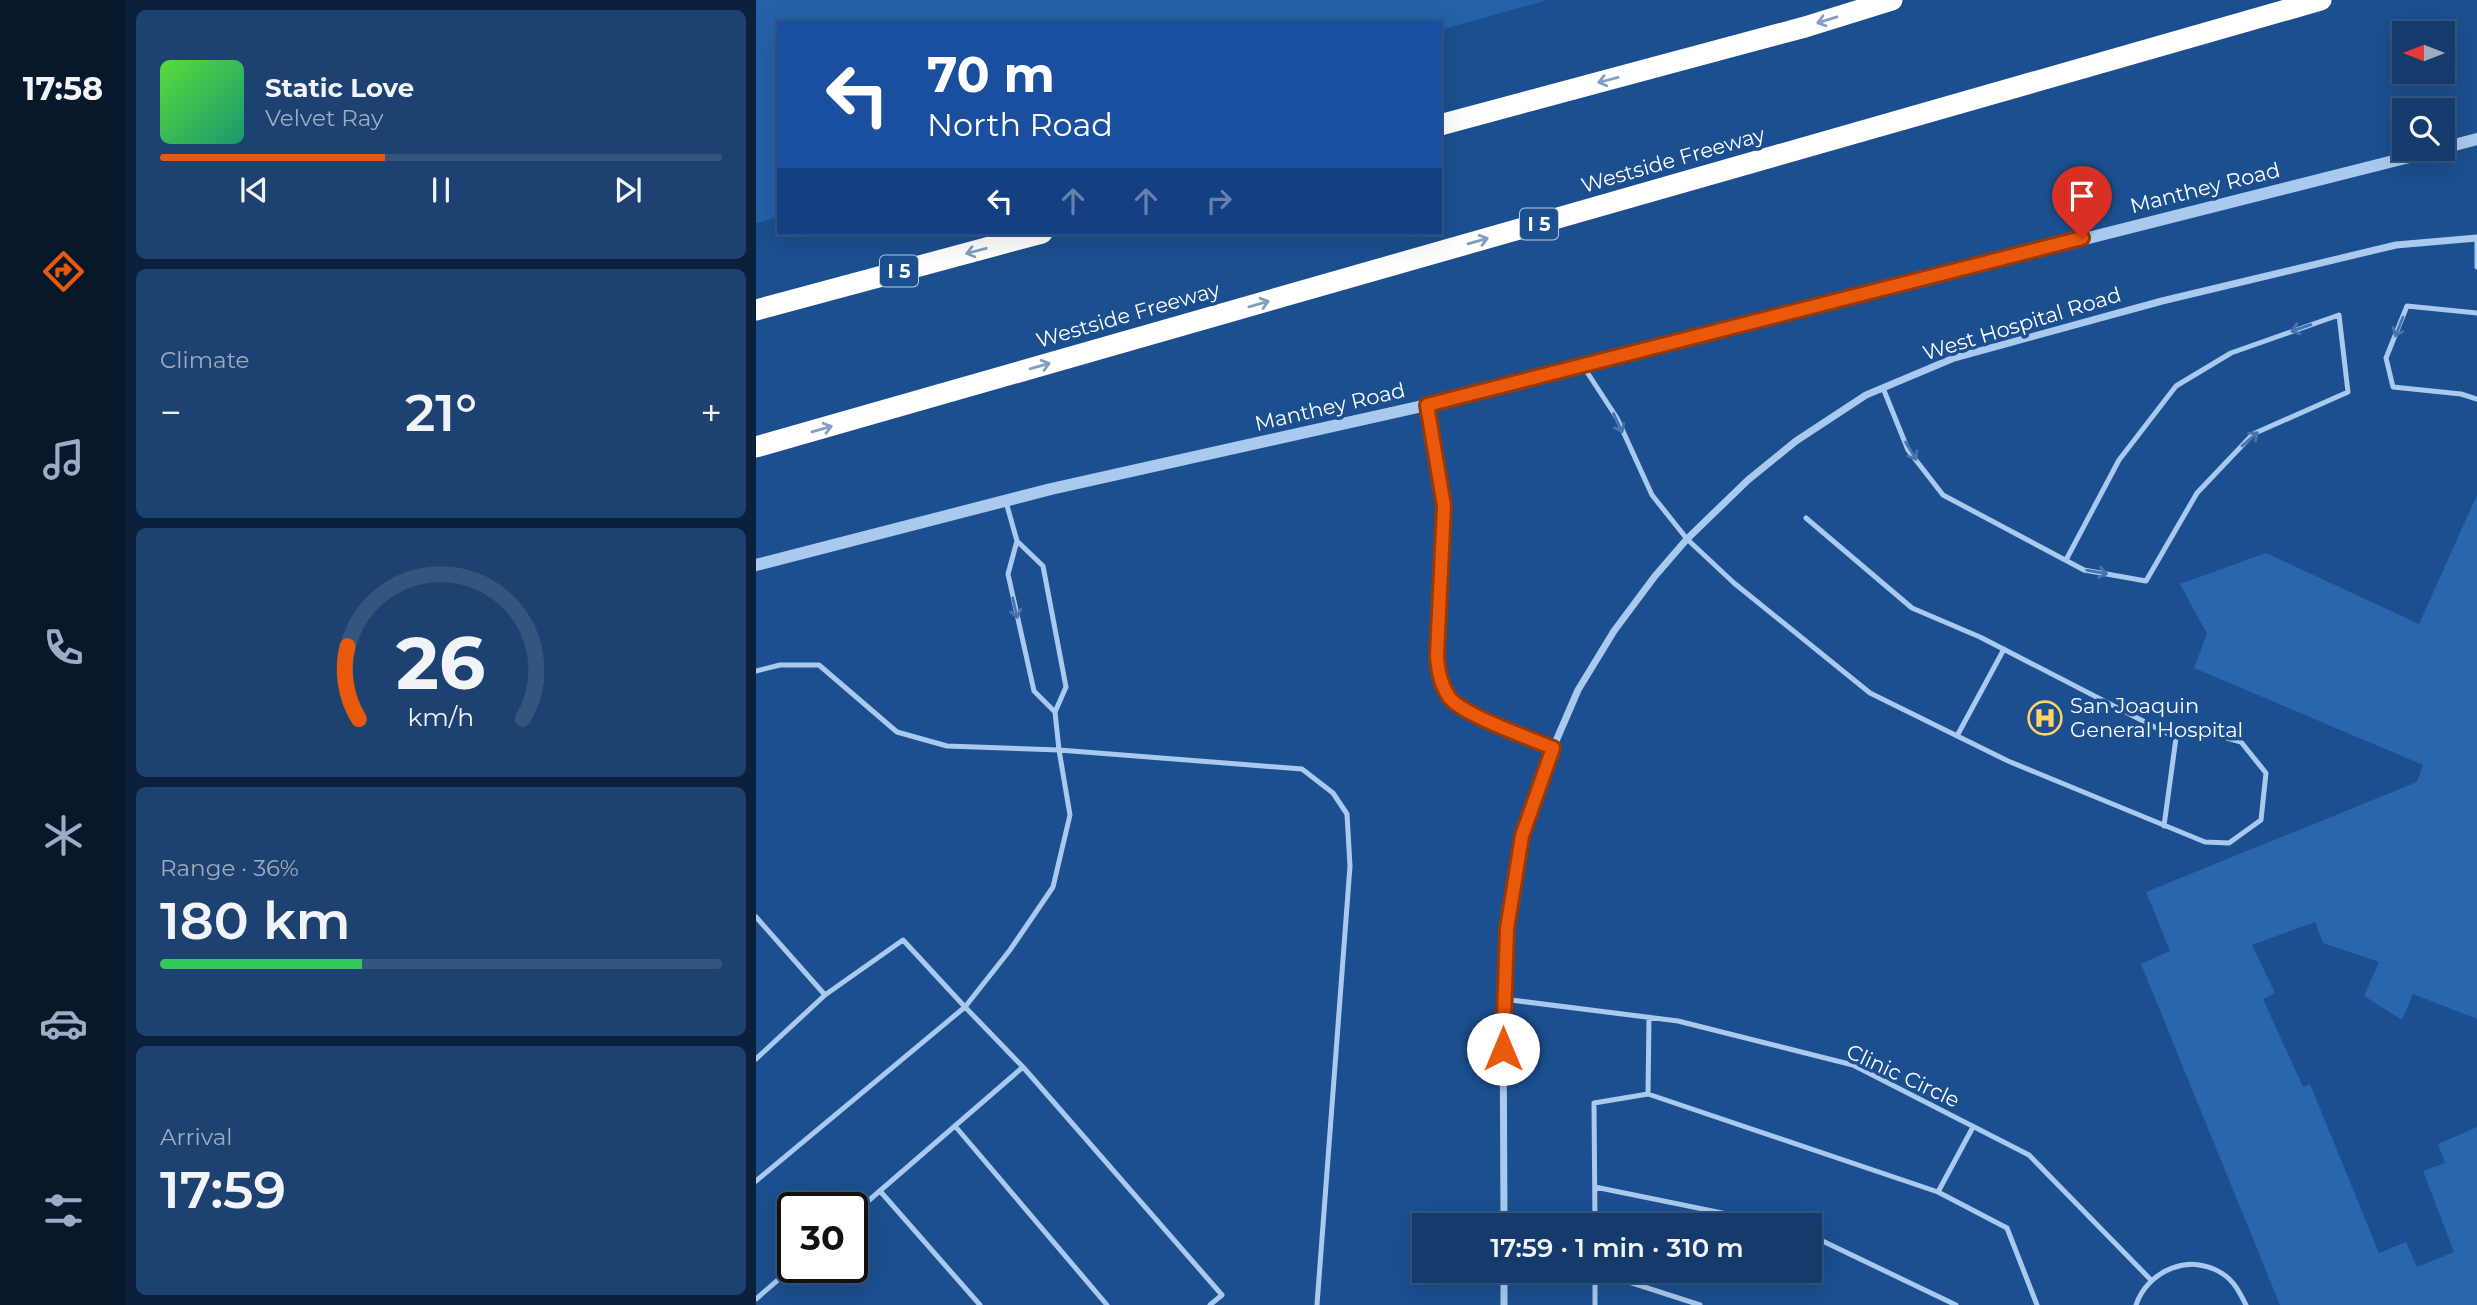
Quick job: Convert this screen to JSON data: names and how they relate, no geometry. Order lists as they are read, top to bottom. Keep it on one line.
{"streets":{"highway":["Westside Freeway","I 5"],"street":["Manthey Road","West Hospital Road"],"lane":["Clinic Circle"]},"crossings":[["West Hospital Road","Clinic Circle"]],"places":{"hospital":["San Joaquin General Hospital"]},"north":"left","page":{"tabs":"17:58","turn":["70 m","North Road"],"song":["Static Love","Velvet Ray"],"tile":["Climate",["Range · 36%","180 km"],["Arrival","17:59"]],"heat":["−","21°","+"],"limit":"30","trip":"17:59 · 1 min · 310 m","gauge":["26","km/h"]}}
